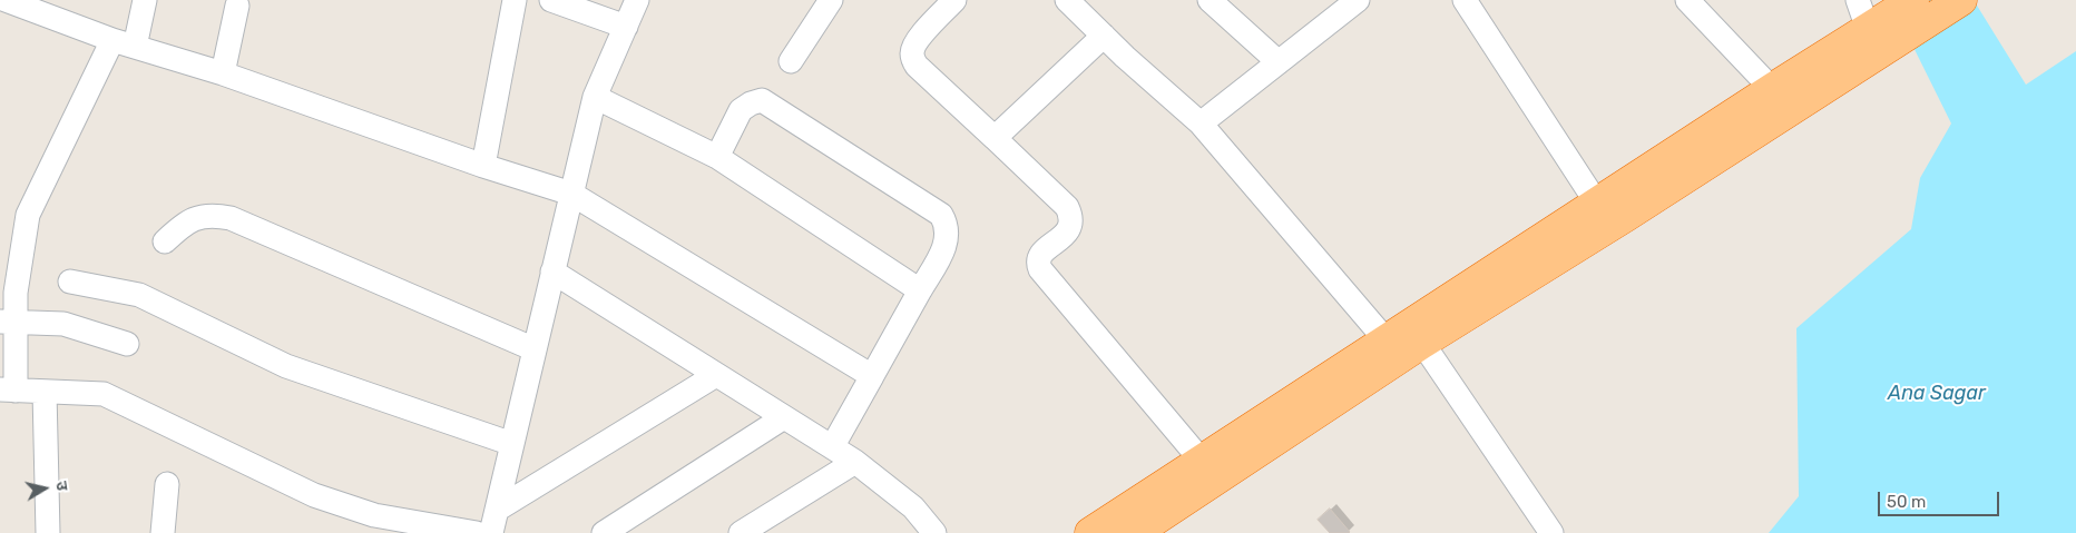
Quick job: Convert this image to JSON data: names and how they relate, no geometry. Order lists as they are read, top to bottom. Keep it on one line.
{"water":["Ana Sagar"],"scale_bar":"50 m","north":"right"}
